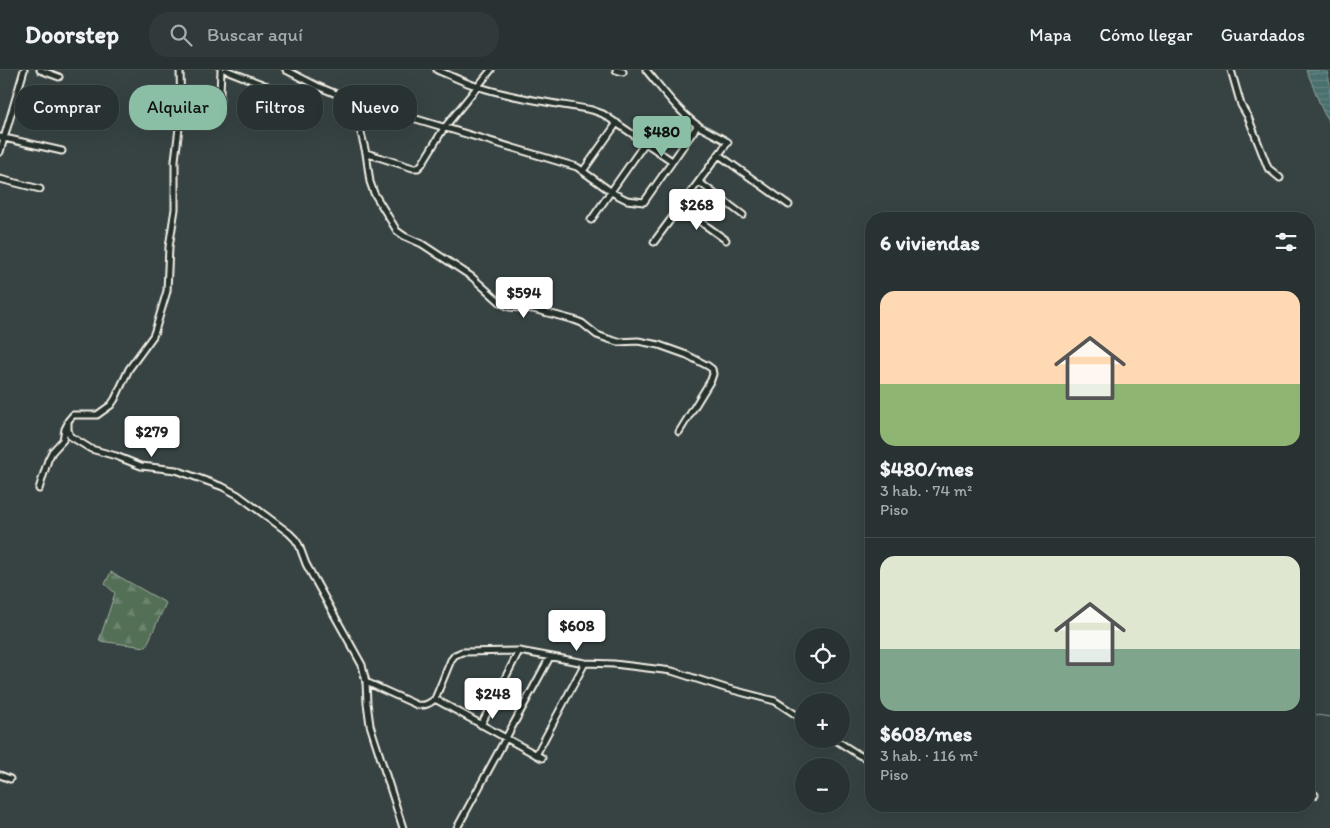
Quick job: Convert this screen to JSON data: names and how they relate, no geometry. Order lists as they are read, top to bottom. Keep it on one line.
{"page":{"header":"Doorstep","search":"Buscar aquí","nav":["Mapa","Cómo llegar","Guardados"],"chip":["Comprar","Alquilar","Filtros","Nuevo"],"price":["$480","$268","$594","$279","$608","$248"],"heading":"6 viviendas","list":[{"name":"$480/mes","note":"3 hab. · 74 m² · Piso"},{"name":"$608/mes","note":"3 hab. · 116 m² · Piso"}],"map_buttons":["+","−"]}}
